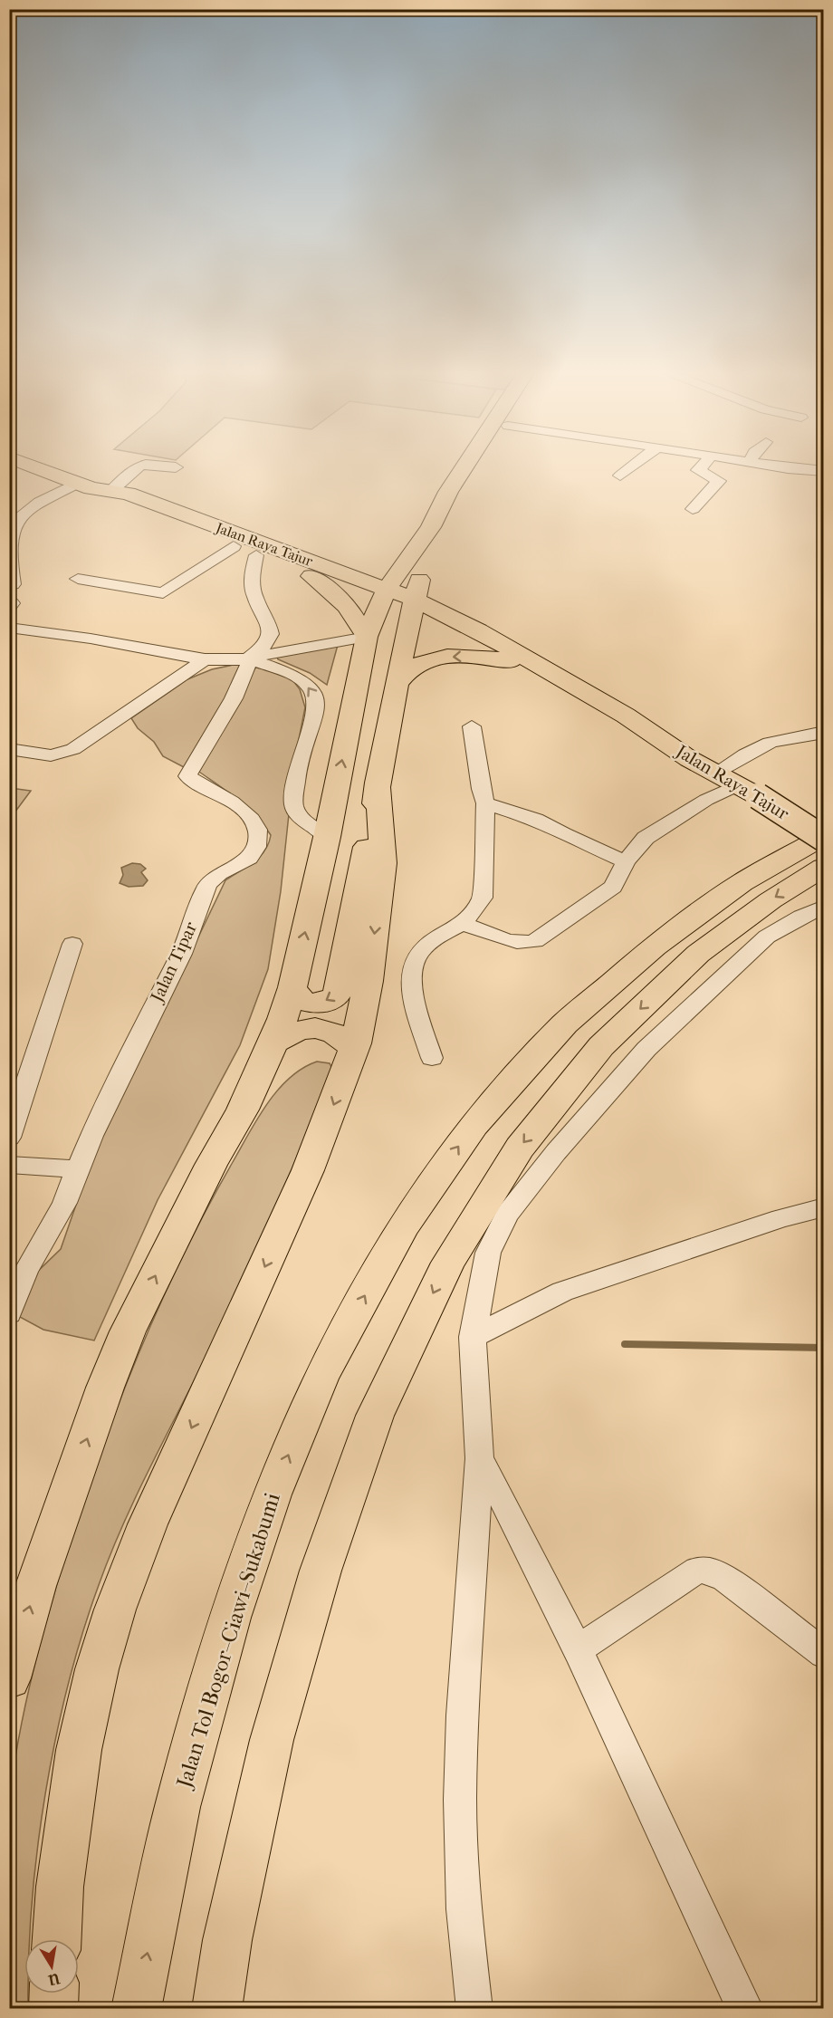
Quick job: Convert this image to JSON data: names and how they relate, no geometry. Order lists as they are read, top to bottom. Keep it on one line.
{"streets":{"highway":["Jalan Raya Tajur","Jalan Tol Bogor–Ciawi–Sukabumi"],"street":["Jalan Tipar"]},"crossings":[["Jalan Raya Tajur","Jalan Tol Bogor–Ciawi–Sukabumi"]],"north":"bottom"}
